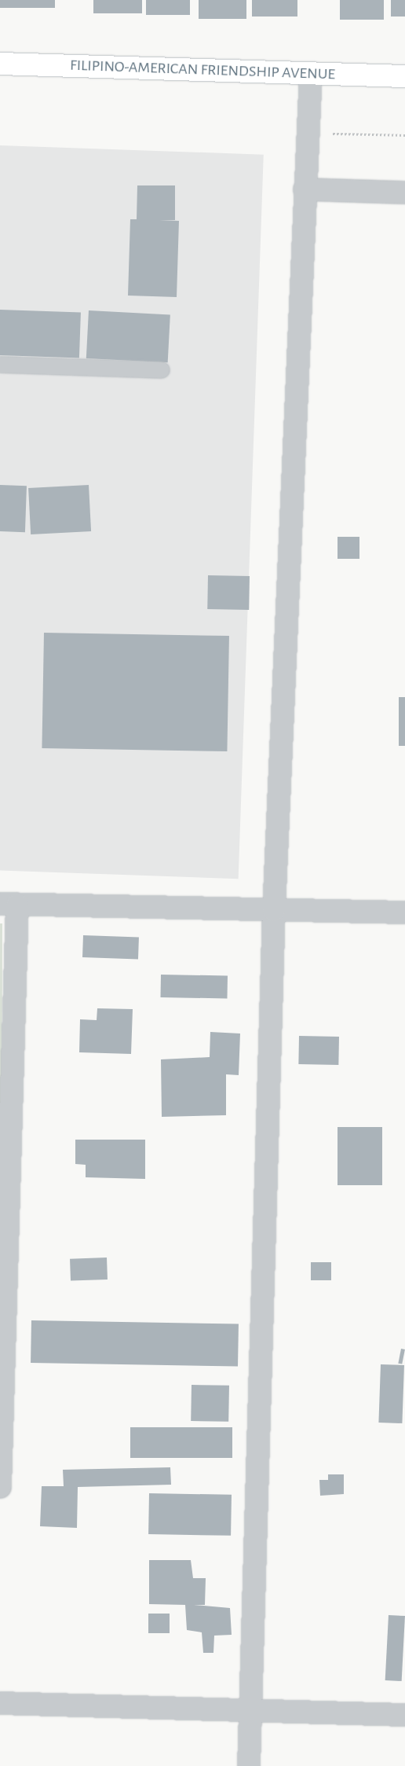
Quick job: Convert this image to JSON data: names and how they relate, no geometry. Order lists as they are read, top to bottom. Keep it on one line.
{"streets":{"main road":["FILIPINO-AMERICAN FRIENDSHIP AVENUE"]}}
